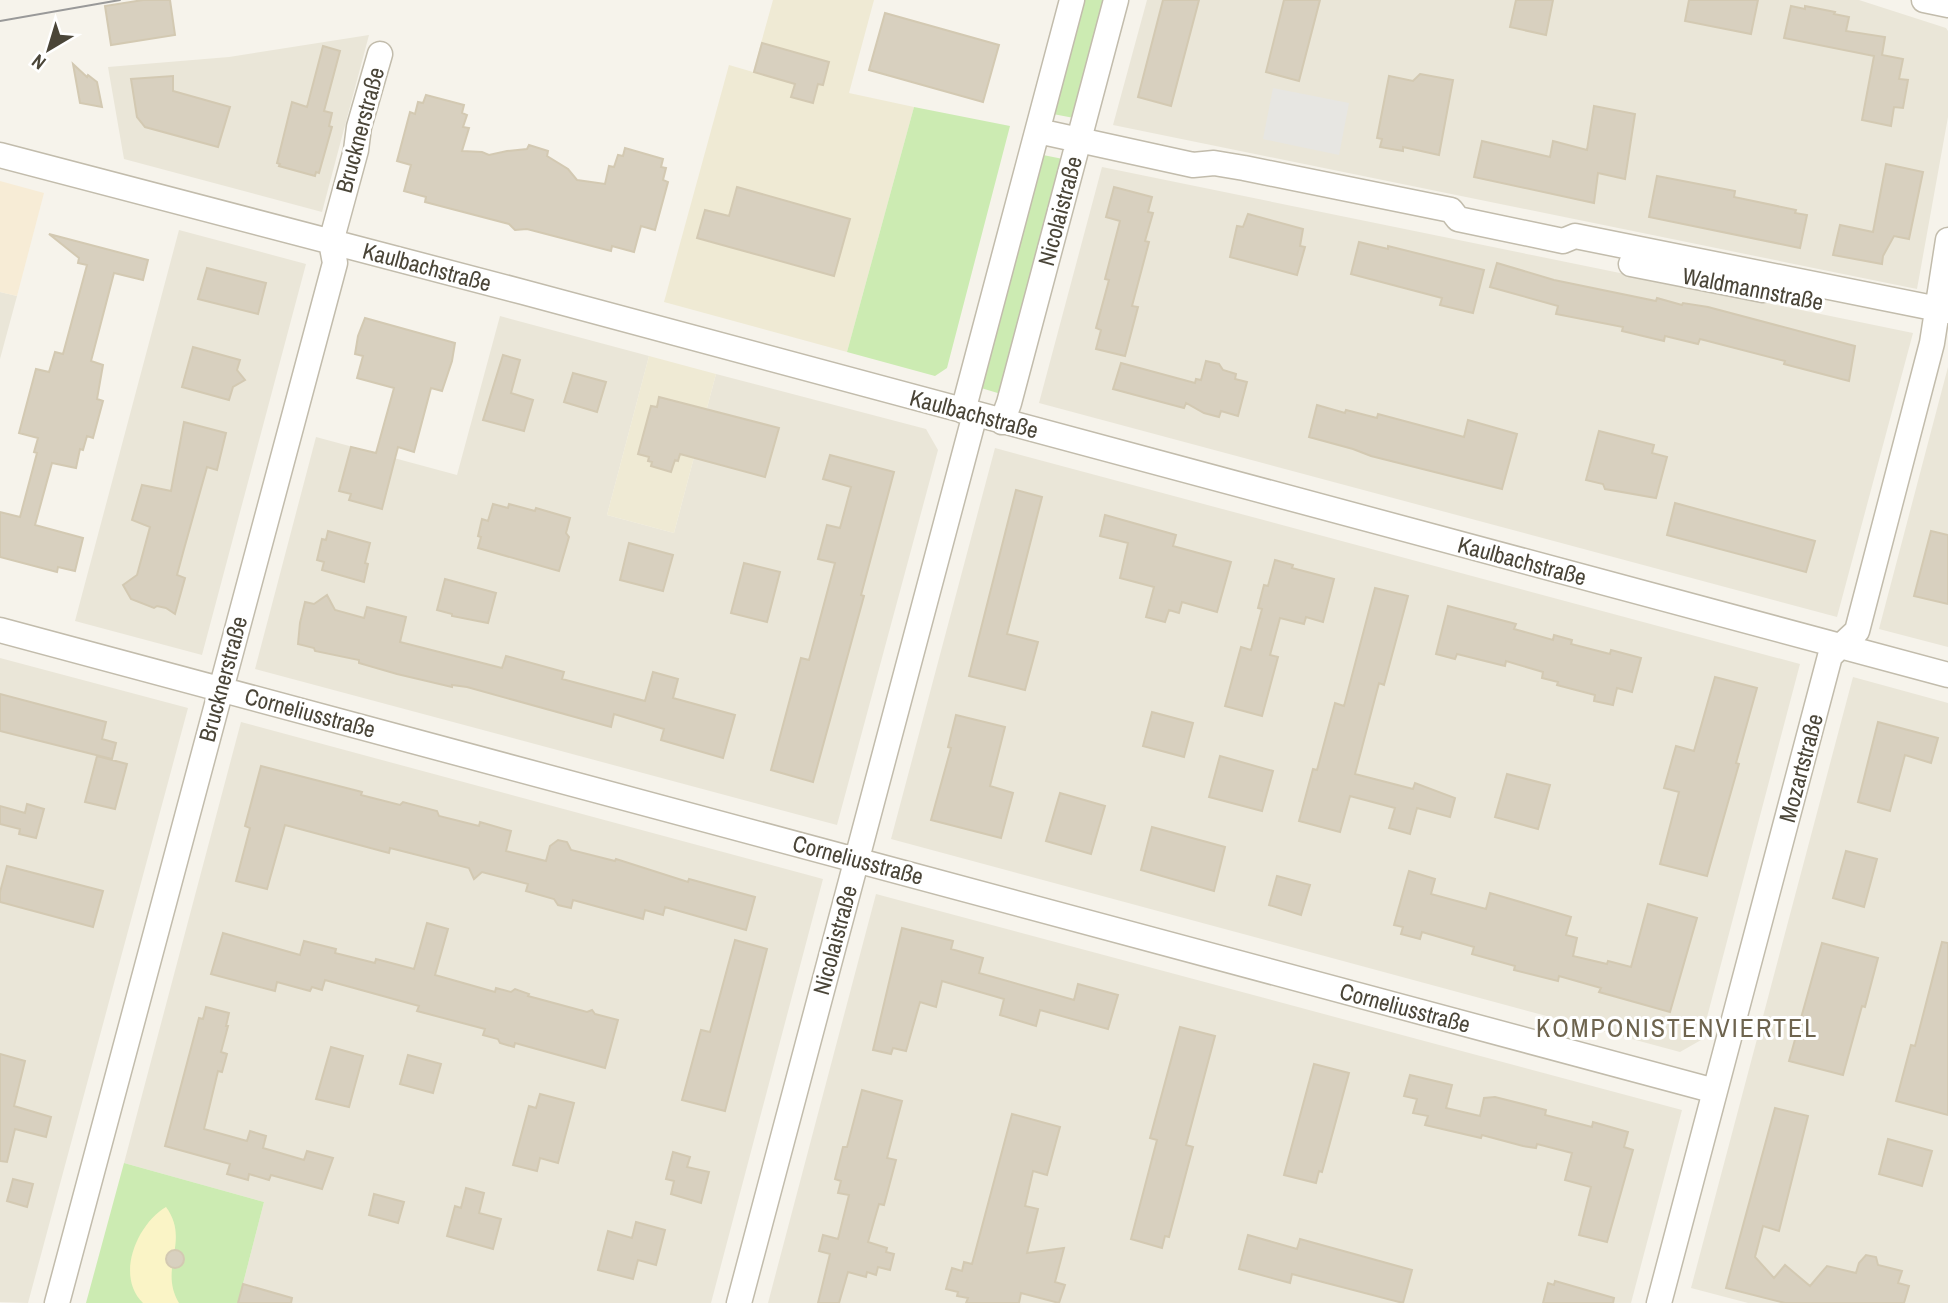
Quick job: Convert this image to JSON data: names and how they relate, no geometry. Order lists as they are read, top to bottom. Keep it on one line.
{"streets":{"street":["Brucknerstraße","Nicolaistraße","Kaulbachstraße","Waldmannstraße","Corneliusstraße","Mozartstraße"]},"crossings":[["Brucknerstraße","Kaulbachstraße"],["Brucknerstraße","Corneliusstraße"],["Nicolaistraße","Kaulbachstraße"],["Nicolaistraße","Waldmannstraße"],["Nicolaistraße","Corneliusstraße"],["Kaulbachstraße","Mozartstraße"],["Waldmannstraße","Mozartstraße"],["Corneliusstraße","Mozartstraße"]],"districts":["KOMPONISTENVIERTEL"],"north":"bottom left"}
